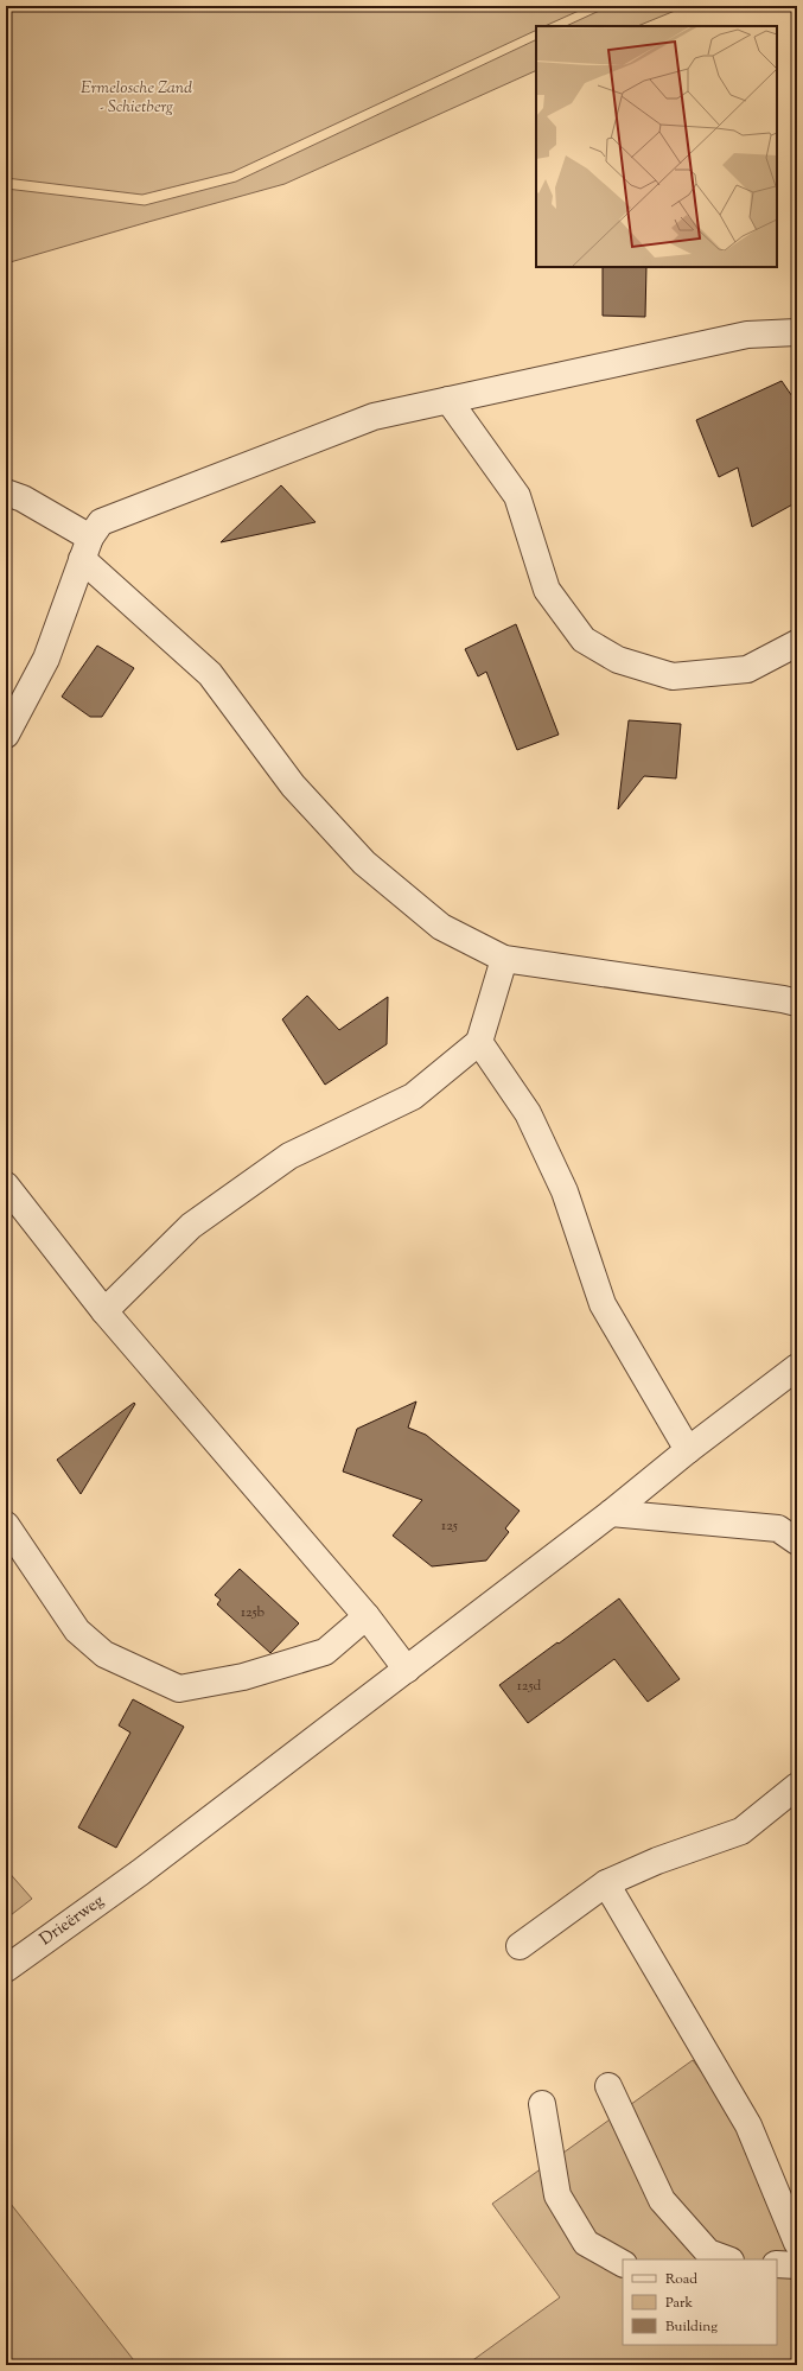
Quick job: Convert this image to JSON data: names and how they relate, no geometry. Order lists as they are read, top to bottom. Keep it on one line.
{"streets":{"street":["Drieërweg"]},"parks":["Ermelosche Zand - Schietberg"],"house_numbers":["125","125b","125d"],"legend":["Road","Park","Building"]}
